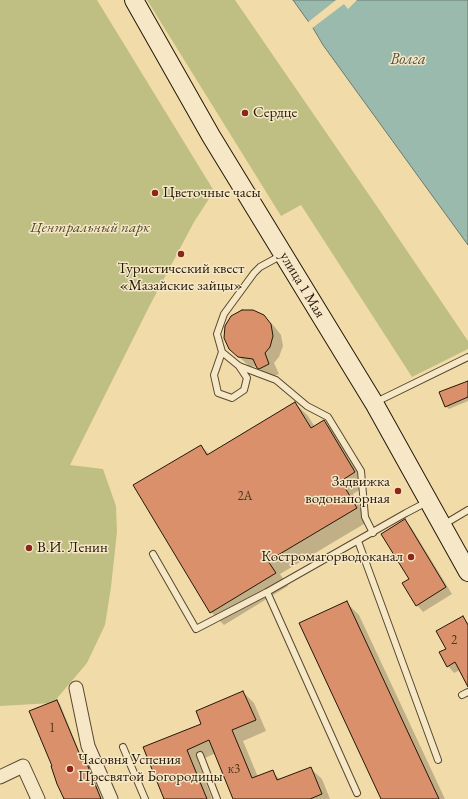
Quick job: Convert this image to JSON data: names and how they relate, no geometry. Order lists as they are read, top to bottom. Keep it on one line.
{"streets":{"street":["улица 1 Мая"]},"water":["Волга"],"parks":["Центральный парк"],"places":["Сердце","Цветочные часы","Туристический квест «Мазайские зайцы»","Задвижка водонапорная","В.И. Ленин","Костромагорводоканал","Часовня Успения Пресвятой Богородицы"],"house_numbers":["2А","2","1","к3"]}
